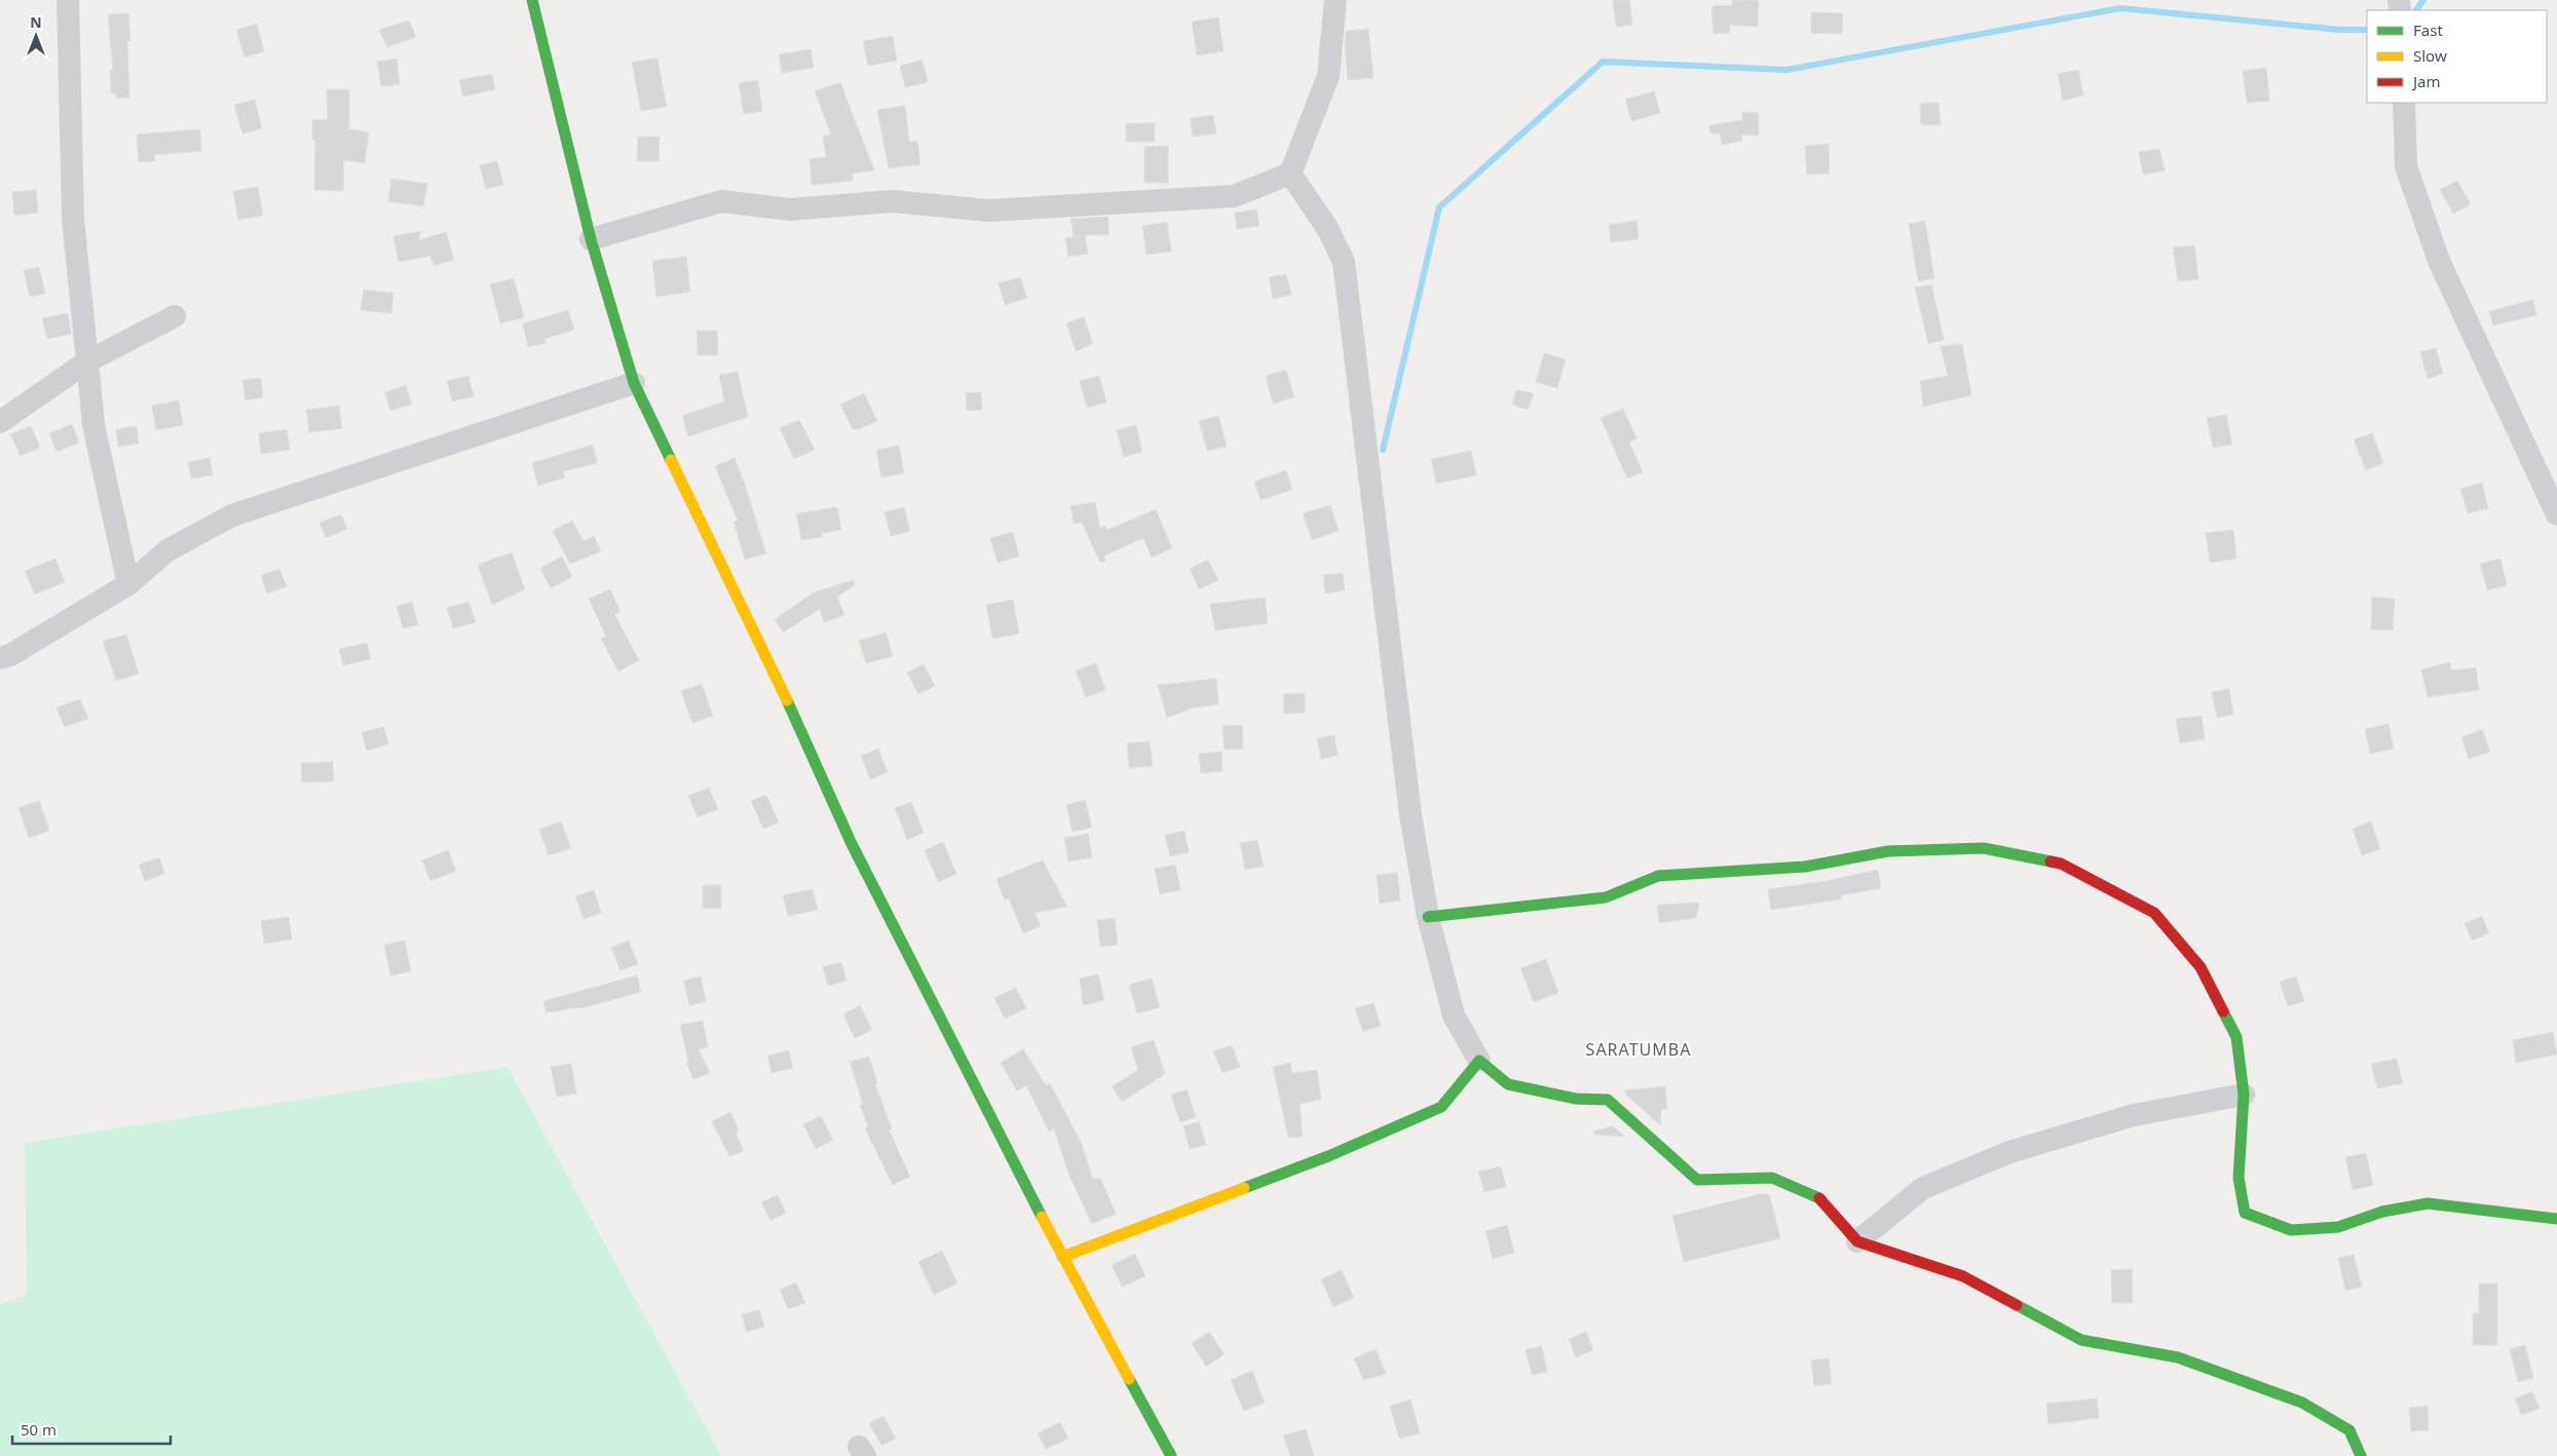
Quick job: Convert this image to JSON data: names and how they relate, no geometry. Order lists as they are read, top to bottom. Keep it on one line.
{"districts":["SARATUMBA"],"legend":["Fast","Slow","Jam"],"scale_bar":"50 m","north":"top"}
